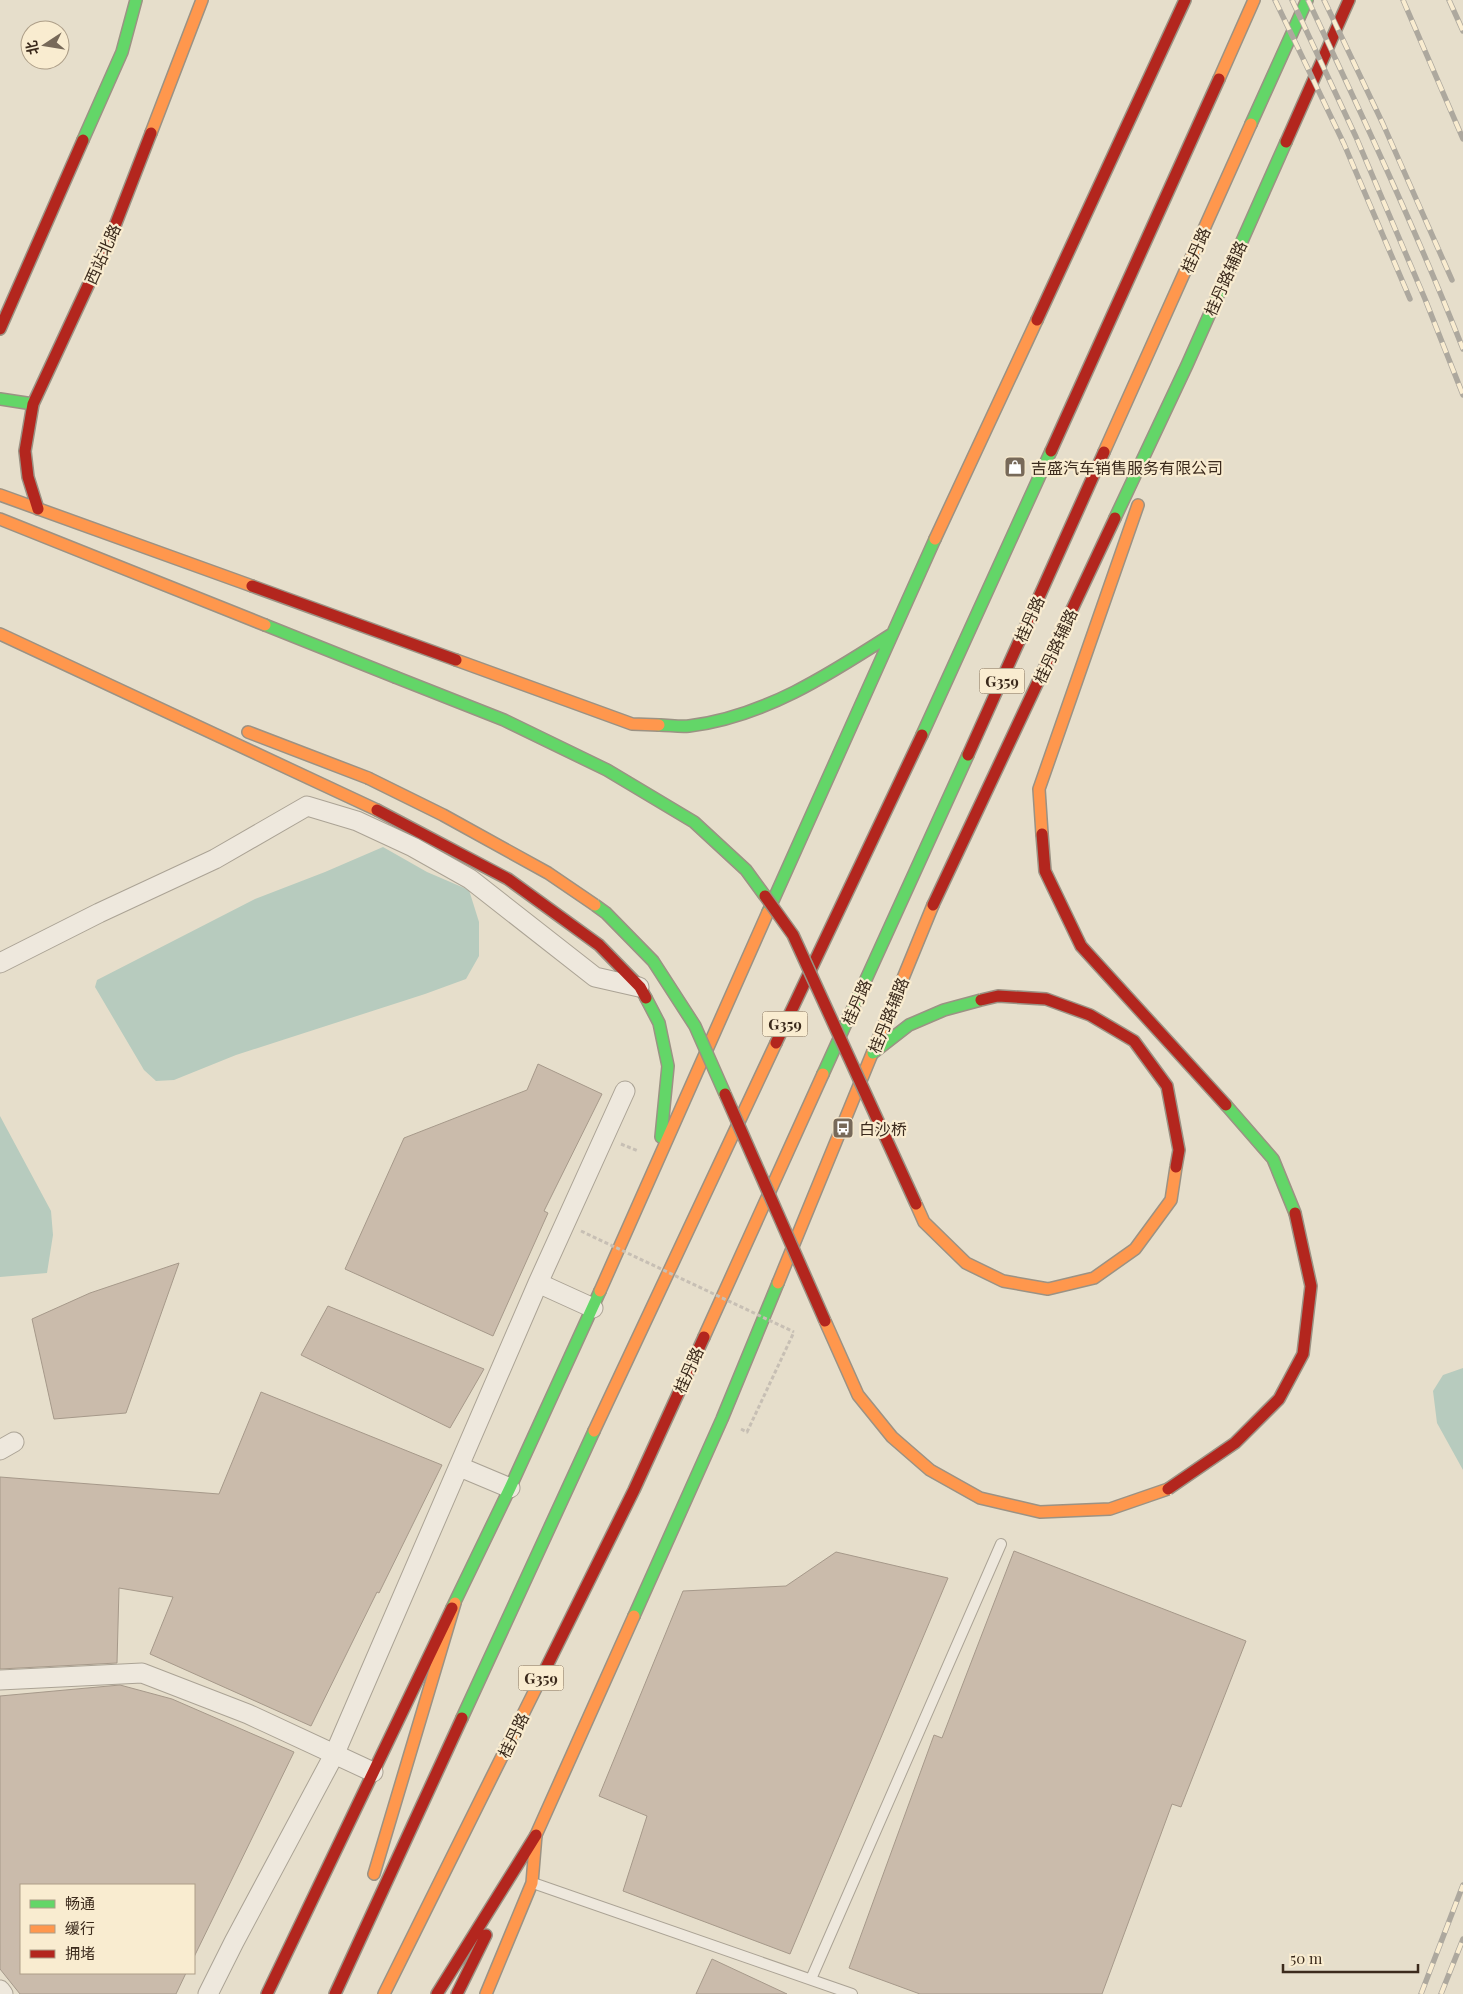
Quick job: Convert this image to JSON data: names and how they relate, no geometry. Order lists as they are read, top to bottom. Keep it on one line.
{"streets":{"main road":["桂丹路","西站北路","桂丹路辅路","G359"]},"places":{"shop":["吉盛汽车销售服务有限公司"],"bus stop":["白沙桥"]},"legend":["畅通","缓行","拥堵"],"scale_bar":"50 m","north":"left"}
